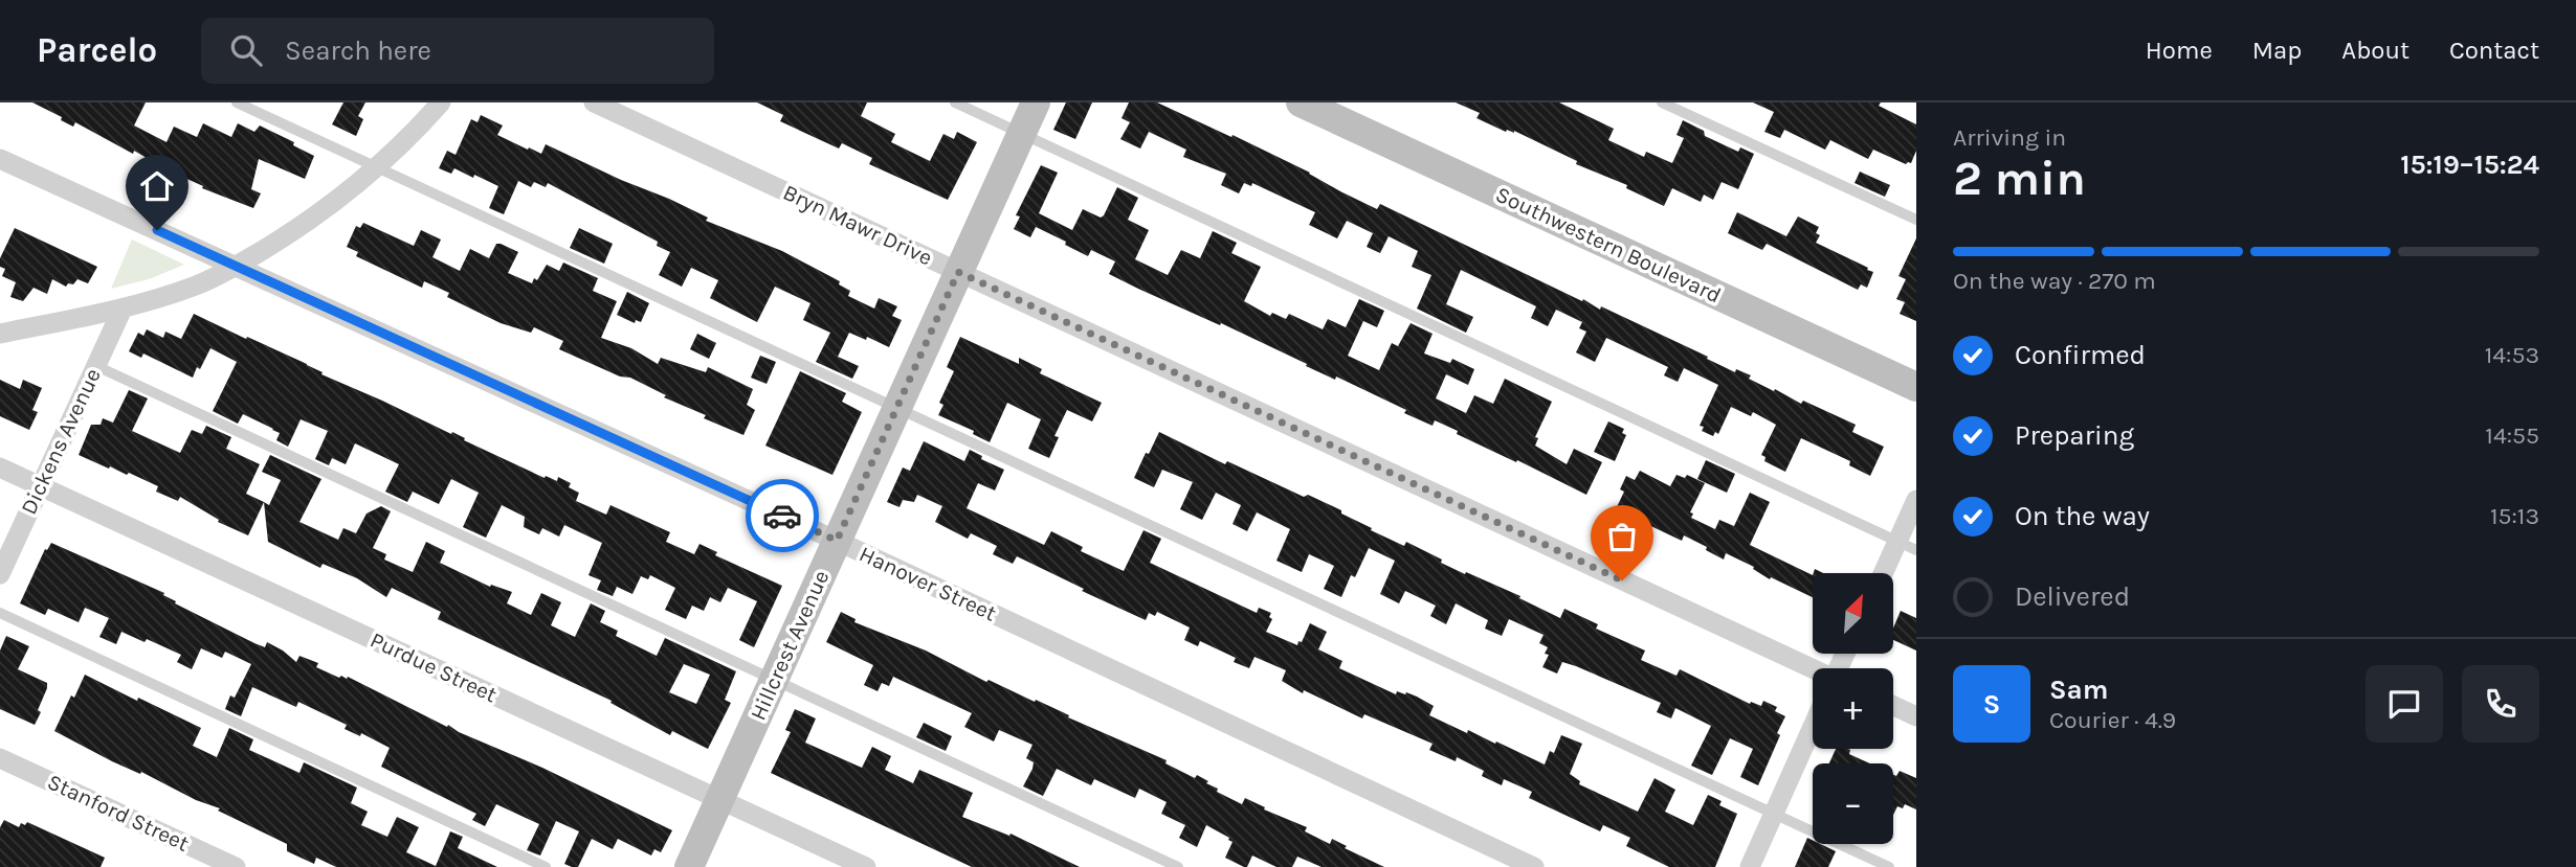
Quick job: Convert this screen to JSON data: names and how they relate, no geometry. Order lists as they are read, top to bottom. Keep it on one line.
{"streets":{"street":["Bryn Mawr Drive","Southwestern Boulevard","Dickens Avenue","Hanover Street","Hillcrest Avenue","Purdue Street","Stanford Street"]},"crossings":[["Bryn Mawr Drive","Hillcrest Avenue"],["Dickens Avenue","Purdue Street"],["Hanover Street","Hillcrest Avenue"],["Hillcrest Avenue","Purdue Street"]],"north":"top right","page":{"header":"Parcelo","search":"Search here","nav":["Home","Map","About","Contact"],"heading":["2 min","Arriving in","15:19–15:24"],"panel":["Sam","Courier · 4.9"],"bar":"On the way · 270 m","list":[["Confirmed","14:53"],["Preparing","14:55"],["On the way","15:13"],"Delivered"],"map_buttons":["+","−"],"round":"S"}}
